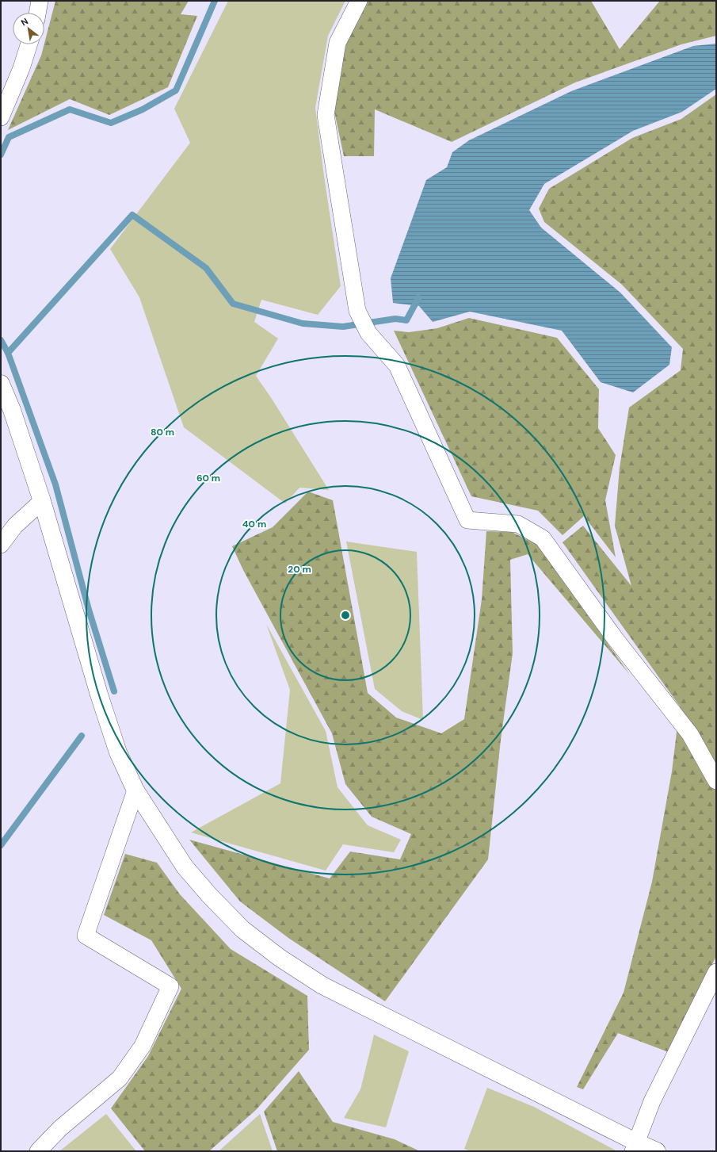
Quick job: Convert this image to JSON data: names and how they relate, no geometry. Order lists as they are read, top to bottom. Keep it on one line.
{"north":"top left","rings":["80 m","60 m","40 m","20 m"]}
